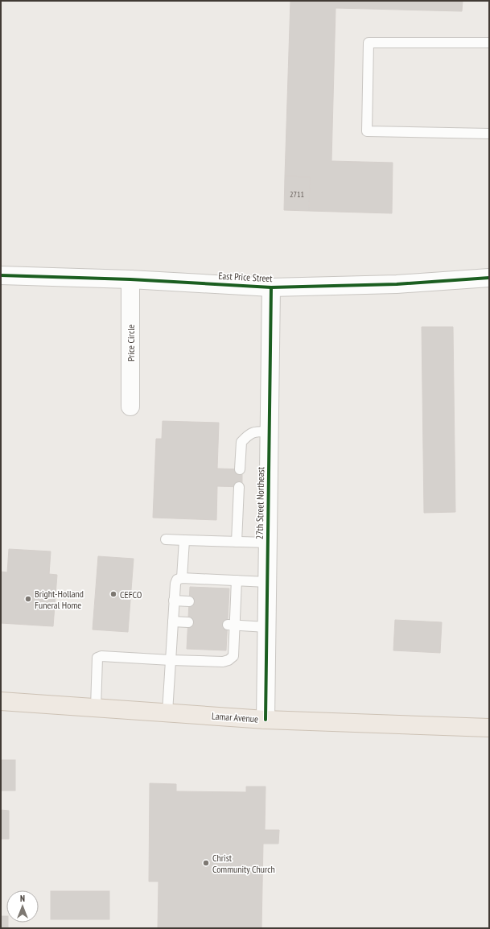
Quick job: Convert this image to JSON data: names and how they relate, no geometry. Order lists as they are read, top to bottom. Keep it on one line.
{"streets":{"main road":["Lamar Avenue"],"street":["East Price Street","Price Circle","27th Street Northeast"]},"crossings":[["East Price Street","Price Circle"],["East Price Street","27th Street Northeast"],["27th Street Northeast","Lamar Avenue"]],"places":["CEFCO","Bright-Holland Funeral Home","Christ Community Church"],"house_numbers":["2711"],"north":"top"}
